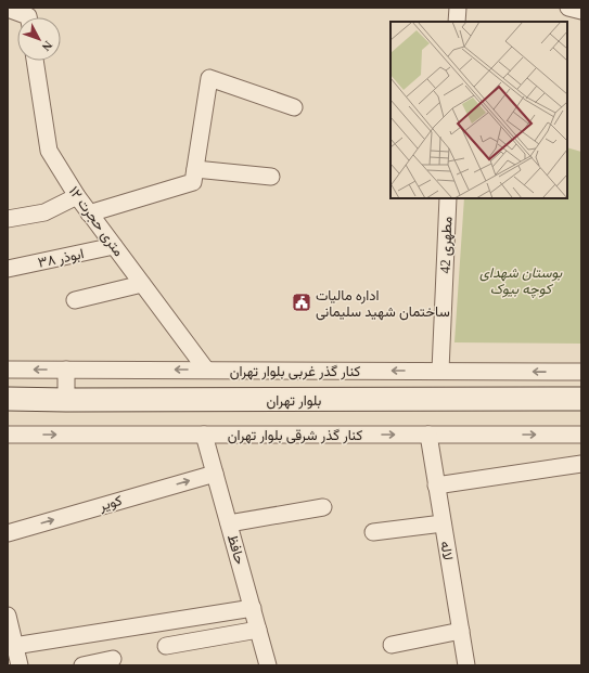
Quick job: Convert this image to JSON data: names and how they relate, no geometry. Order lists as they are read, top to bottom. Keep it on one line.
{"streets":{"main road":["بلوار تهران"],"street":["۱۲ متری حجرت","مطهری 42","۳۸ ابوذر","کنار گذر غربی بلوار تهران","کنار گذر شرقی بلوار تهران","کویر","حافظ","لاله"]},"crossings":[["۱۲ متری حجرت","۳۸ ابوذر"],["۱۲ متری حجرت","کنار گذر غربی بلوار تهران"],["مطهری 42","کنار گذر غربی بلوار تهران"],["کنار گذر شرقی بلوار تهران","حافظ"],["کنار گذر شرقی بلوار تهران","لاله"],["کویر","حافظ"]],"parks":["بوستان شهدای کوچه بیوک"],"places":{"public building":["اداره مالیات ساختمان شهید سلیمانی"]},"north":"bottom right"}
